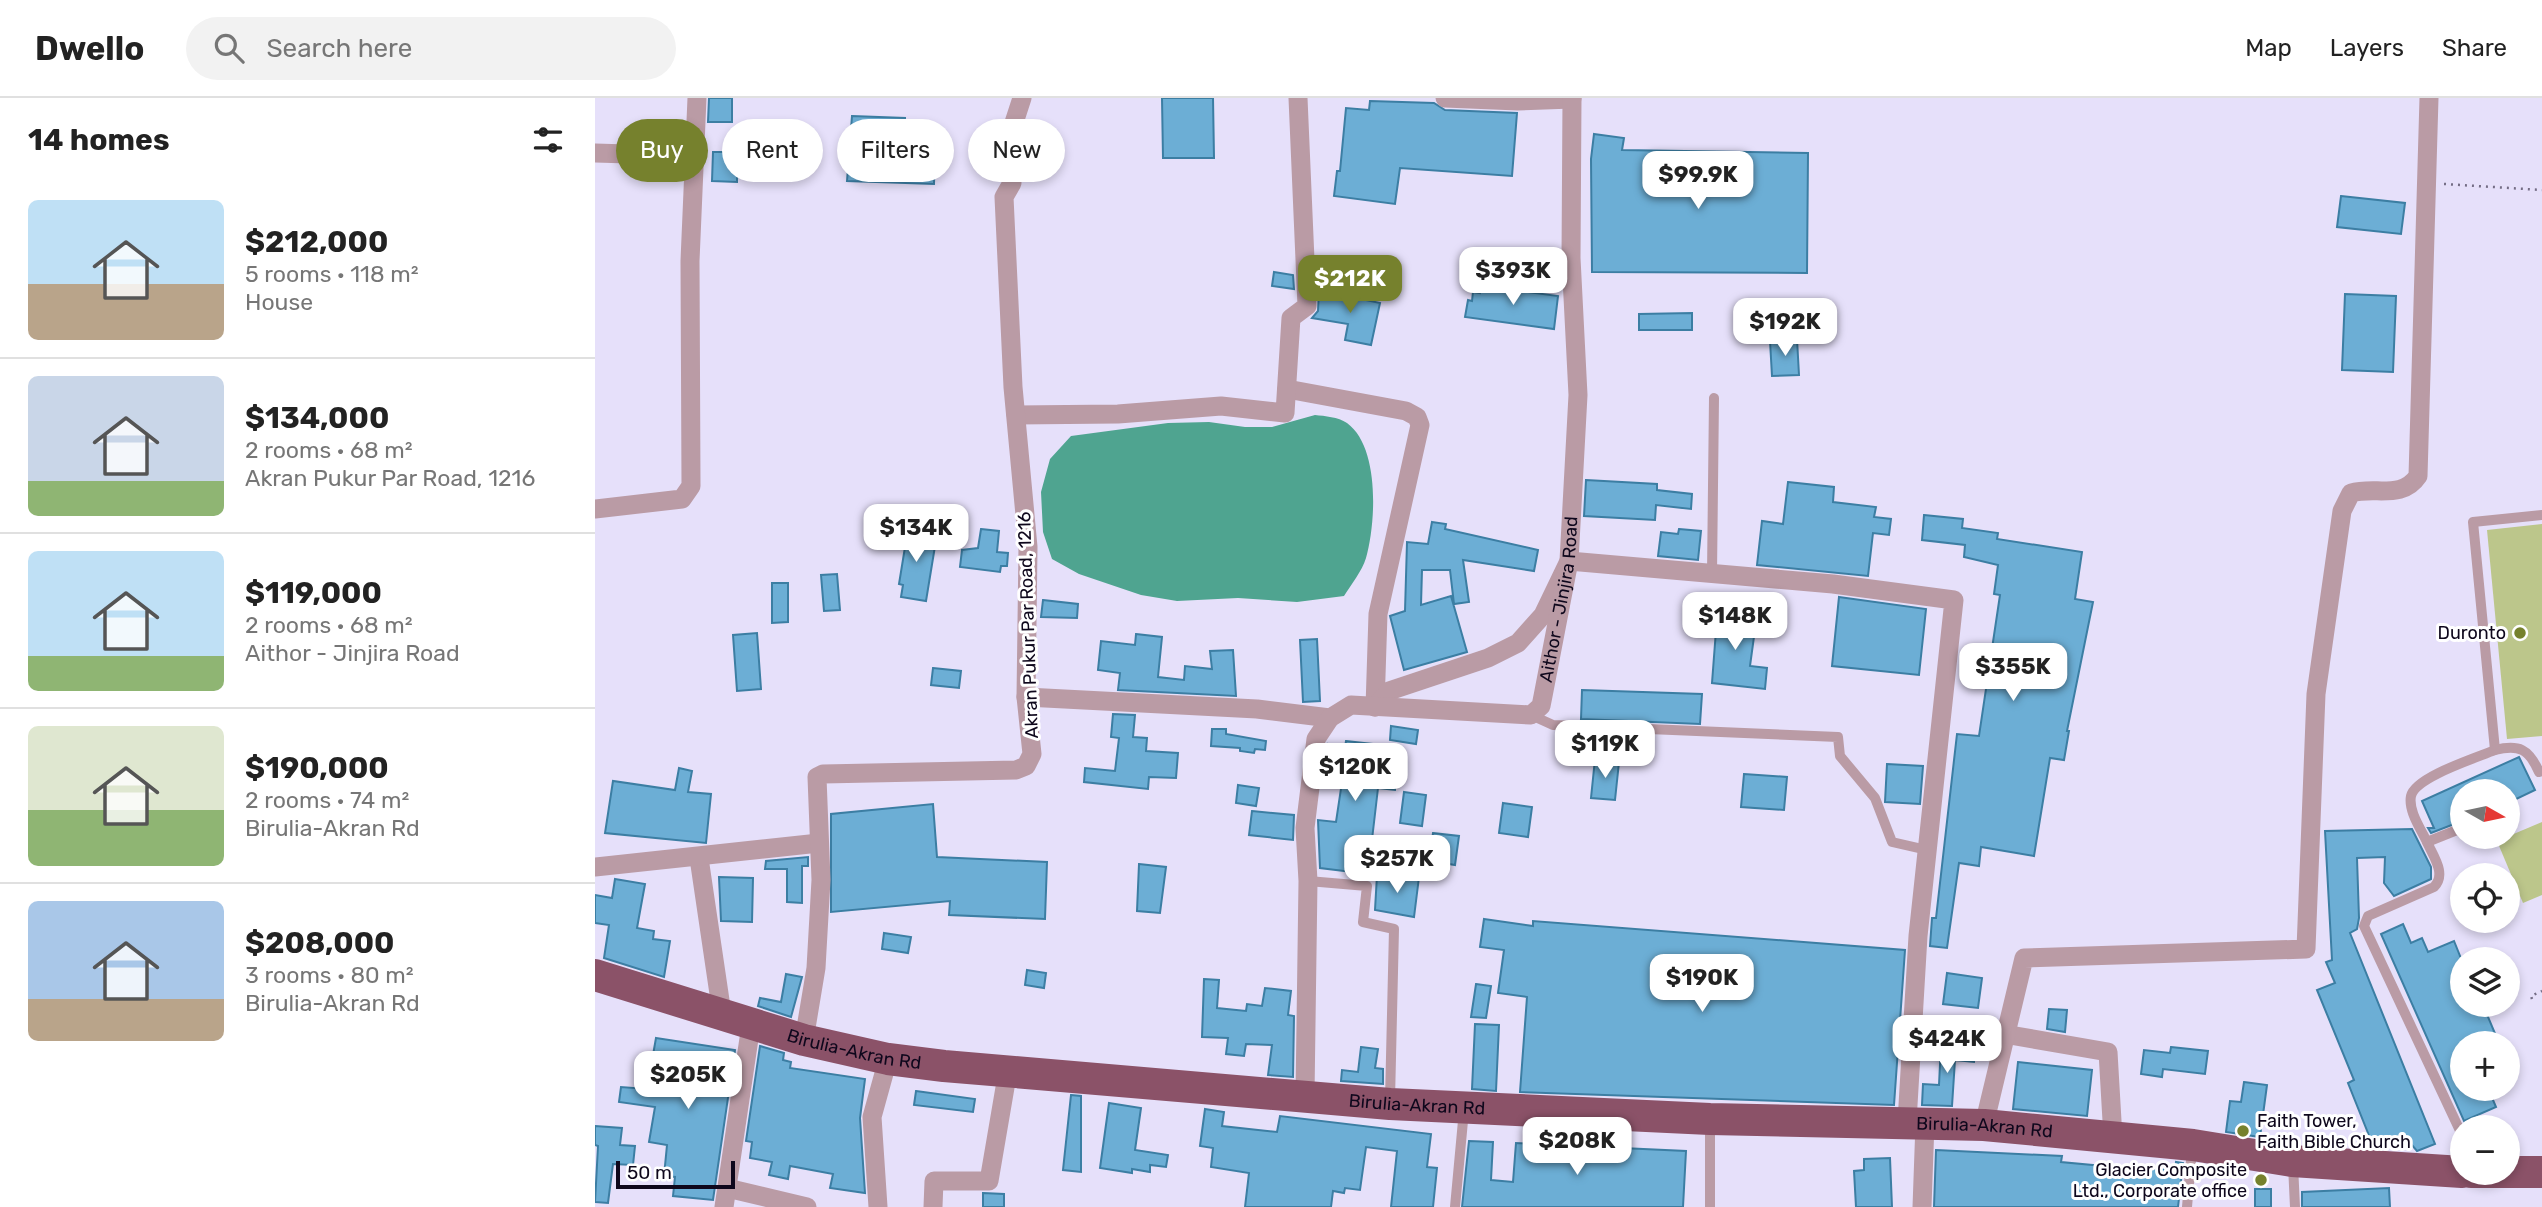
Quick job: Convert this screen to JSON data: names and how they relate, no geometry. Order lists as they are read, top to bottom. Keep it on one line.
{"streets":{"highway":["Birulia-Akran Rd"],"street":["Aithor - Jinjira Road","Akran Pukur Par Road, 1216"]},"crossings":[["Akran Pukur Par Road, 1216","Birulia-Akran Rd"]],"places":["Duronto","Faith Tower, Faith Bible Church","Glacier Composite Ltd., Corporate office"],"scale_bar":"50 m","north":"right","page":{"header":"Dwello","search":"Search here","nav":["Map","Layers","Share"],"heading":"14 homes","chip":["Buy","Rent","Filters","New"],"price":["$99.9K","$393K","$212K","$192K","$134K","$148K","$355K","$119K","$120K","$257K","$190K","$424K","$205K","$208K"],"list":[{"name":"$212,000","note":"5 rooms · 118 m² · House"},{"name":"$134,000","note":"2 rooms · 68 m² · Akran Pukur Par Road, 1216"},{"name":"$119,000","note":"2 rooms · 68 m² · Aithor - Jinjira Road"},{"name":"$190,000","note":"2 rooms · 74 m² · Birulia-Akran Rd"},{"name":"$208,000","note":"3 rooms · 80 m² · Birulia-Akran Rd"}],"map_buttons":["+","−"],"scale":"50 m"}}
